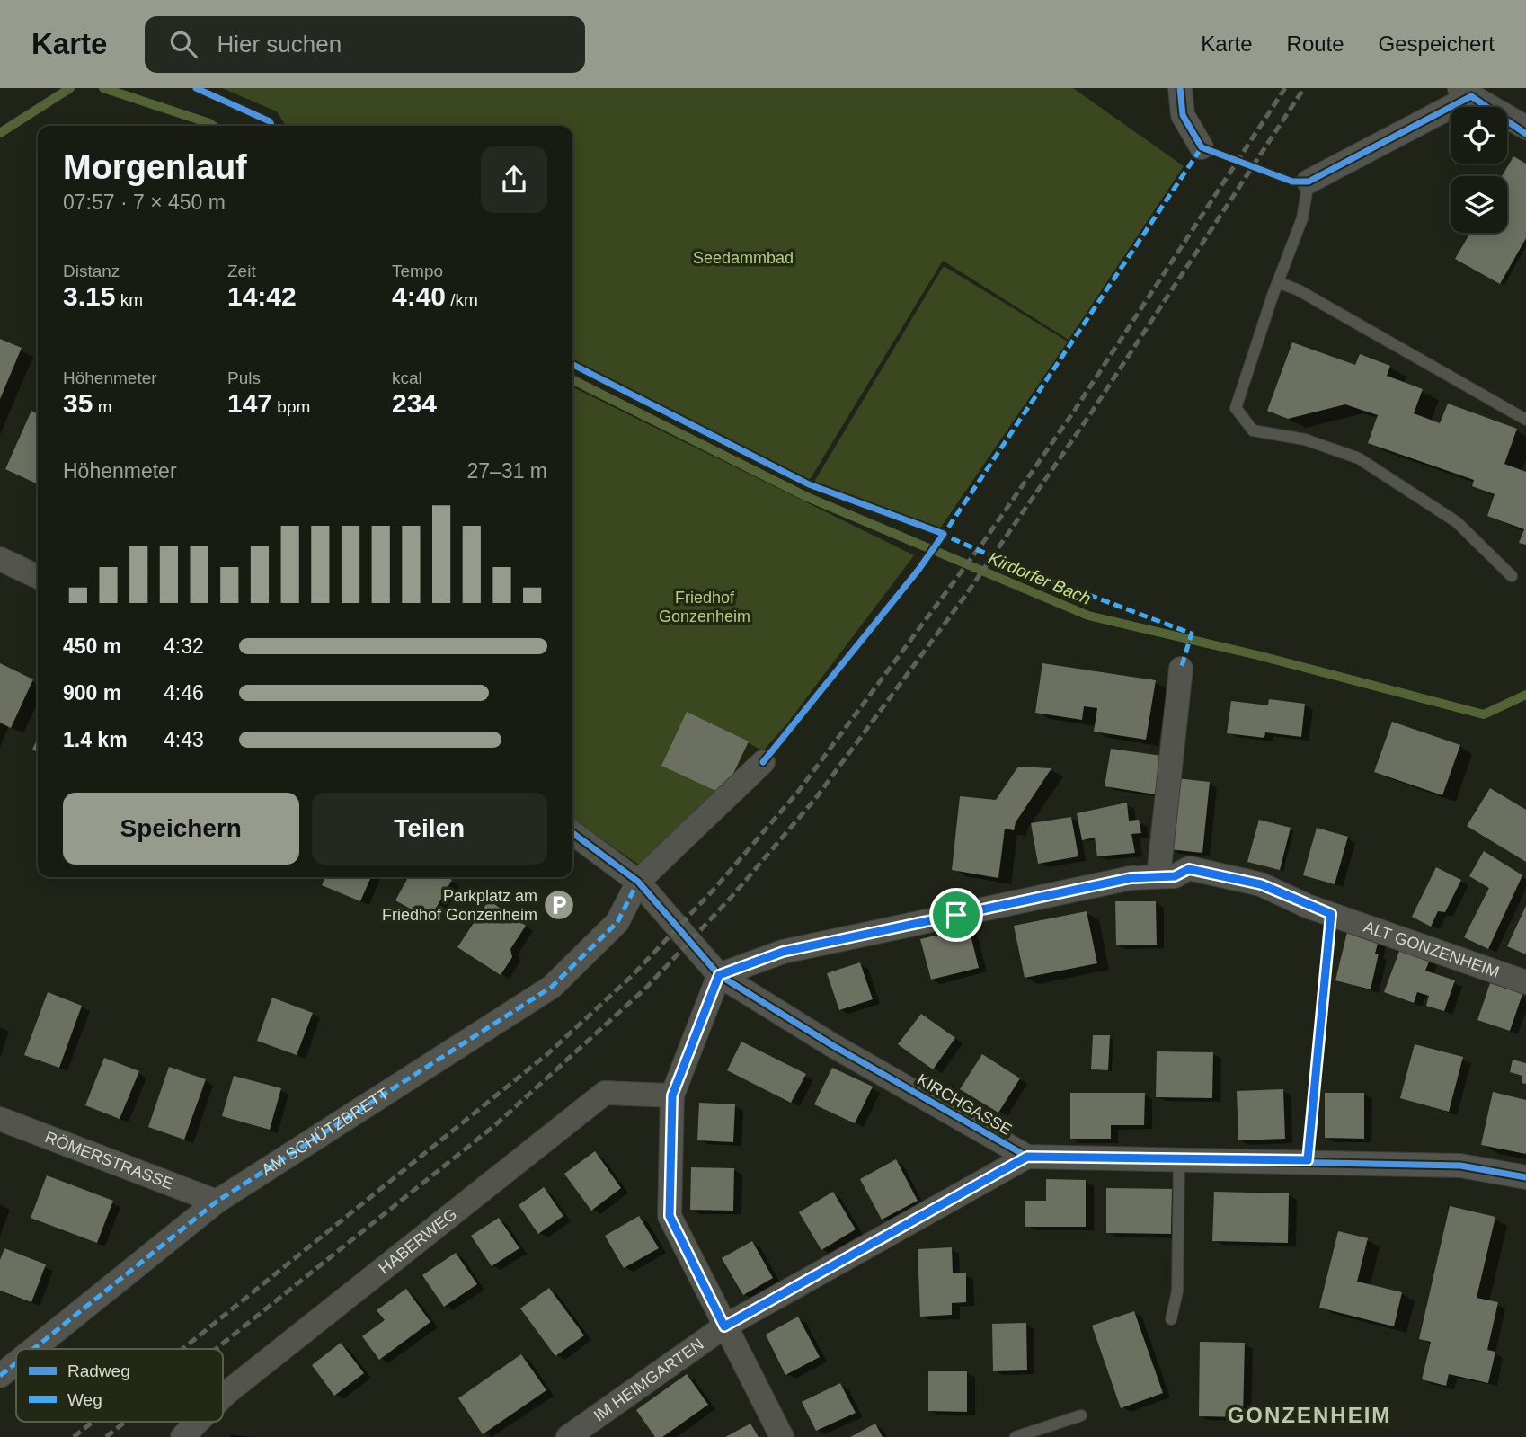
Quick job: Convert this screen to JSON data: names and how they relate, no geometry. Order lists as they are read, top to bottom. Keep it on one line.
{"streets":{"street":["ALT GONZENHEIM","KIRCHGASSE","AM SCHÜTZBRETT","RÖMERSTRASSE","HABERWEG","IM HEIMGARTEN"]},"crossings":[["ALT GONZENHEIM","KIRCHGASSE"],["KIRCHGASSE","AM SCHÜTZBRETT"],["KIRCHGASSE","IM HEIMGARTEN"],["AM SCHÜTZBRETT","RÖMERSTRASSE"]],"districts":["GONZENHEIM"],"water":["Kirdorfer Bach"],"parks":["Seedammbad","Friedhof Gonzenheim"],"places":{"parking":["Parkplatz am Friedhof Gonzenheim"]},"legend":["Radweg","Weg"],"page":{"header":"Karte","search":"Hier suchen","nav":["Karte","Route","Gespeichert"],"heading":["Morgenlauf","07:57 · 7 × 450 m"],"stats":[["Distanz","3.15 km"],["Zeit","14:42"],["Tempo","4:40 /km"],["Höhenmeter","35 m"],["Puls","147 bpm"],["kcal","234"]],"chart":["Höhenmeter","27–31 m"],"list":[{"name":"450 m","note":"4:32"},{"name":"900 m","note":"4:46"},{"name":"1.4 km","note":"4:43"}],"buttons":["Speichern","Teilen"]}}
